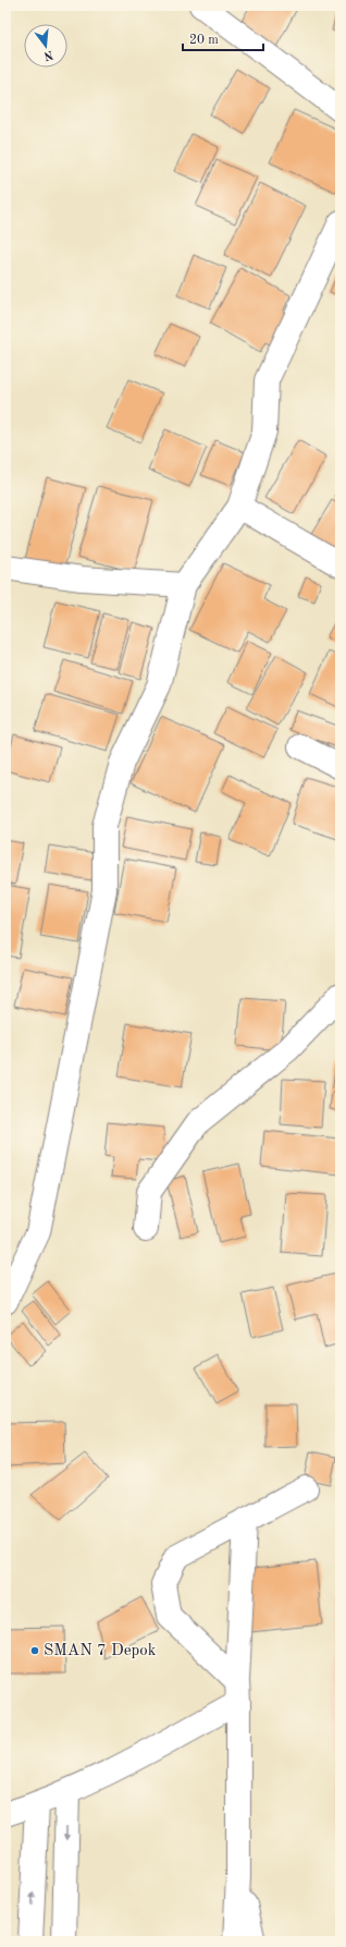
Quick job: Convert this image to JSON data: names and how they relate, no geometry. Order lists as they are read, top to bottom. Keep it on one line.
{"places":["SMAN 7 Depok"],"scale_bar":"20 m","north":"bottom"}
